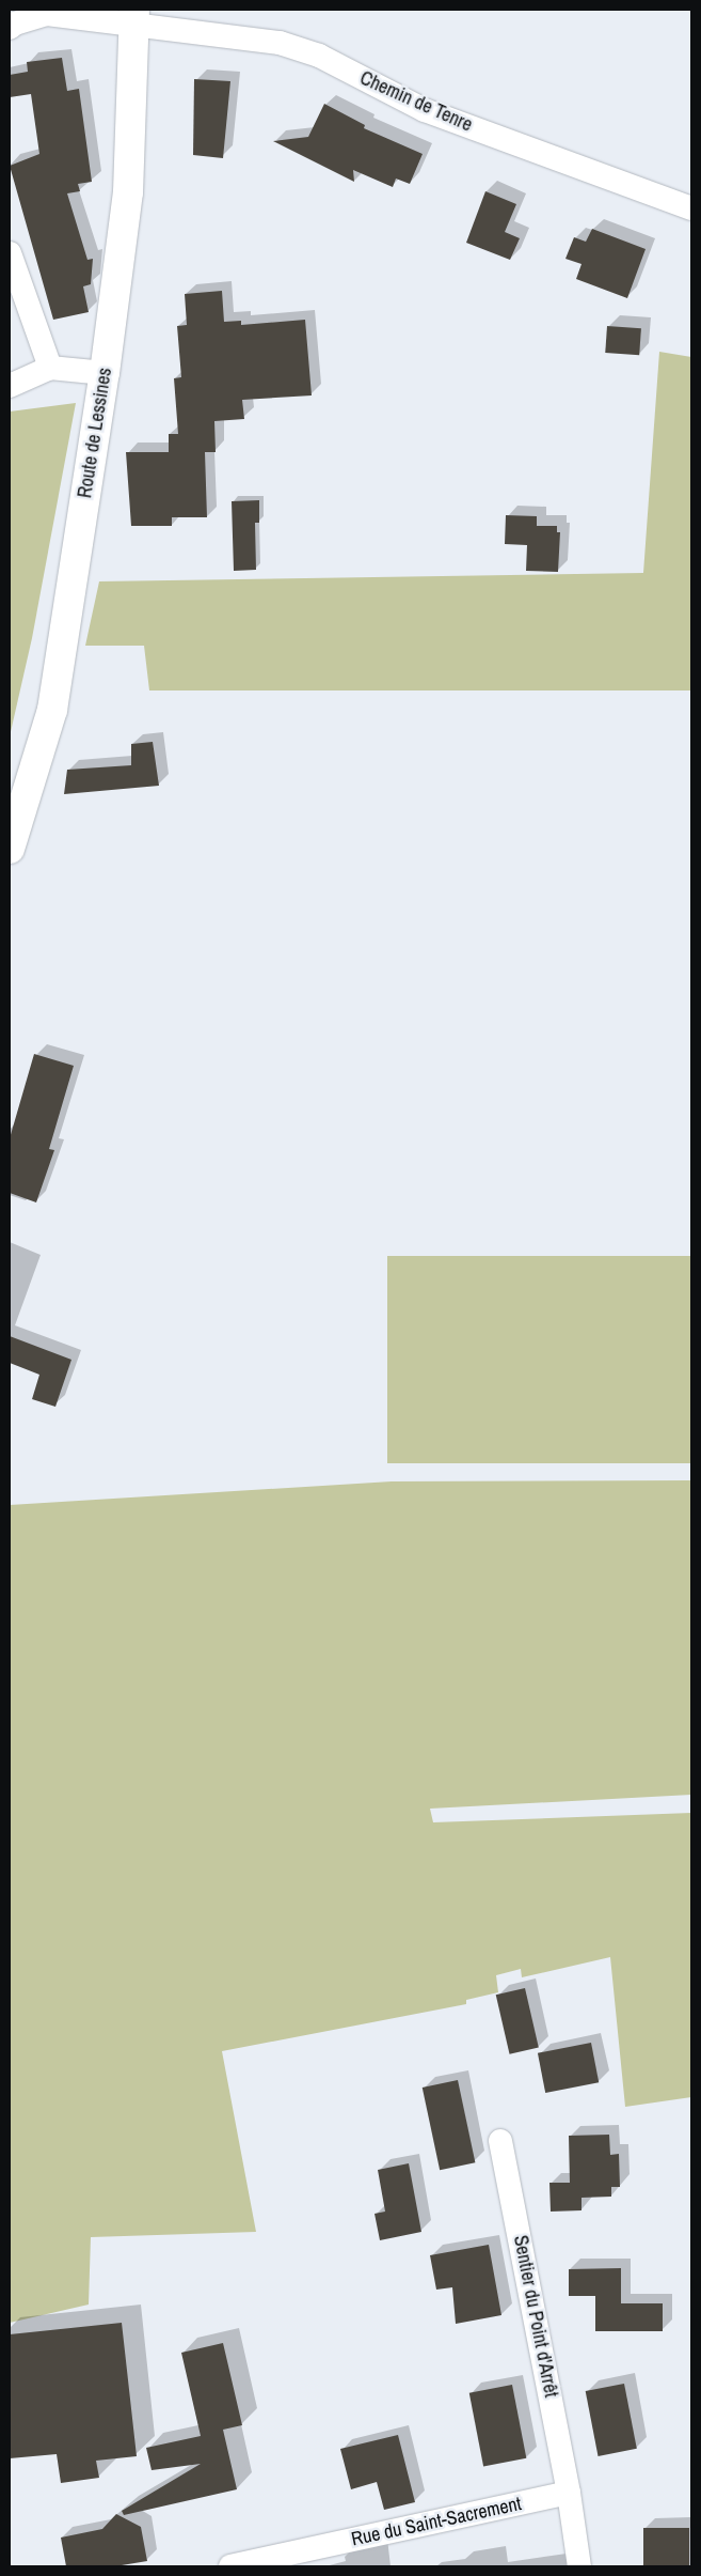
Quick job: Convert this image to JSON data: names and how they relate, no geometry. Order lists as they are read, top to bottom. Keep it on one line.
{"streets":{"main road":["Route de Lessines"],"street":["Chemin de Tenre","Sentier du Point d'Arrêt","Rue du Saint-Sacrement"]},"crossings":[["Chemin de Tenre","Route de Lessines"],["Sentier du Point d'Arrêt","Rue du Saint-Sacrement"]]}
